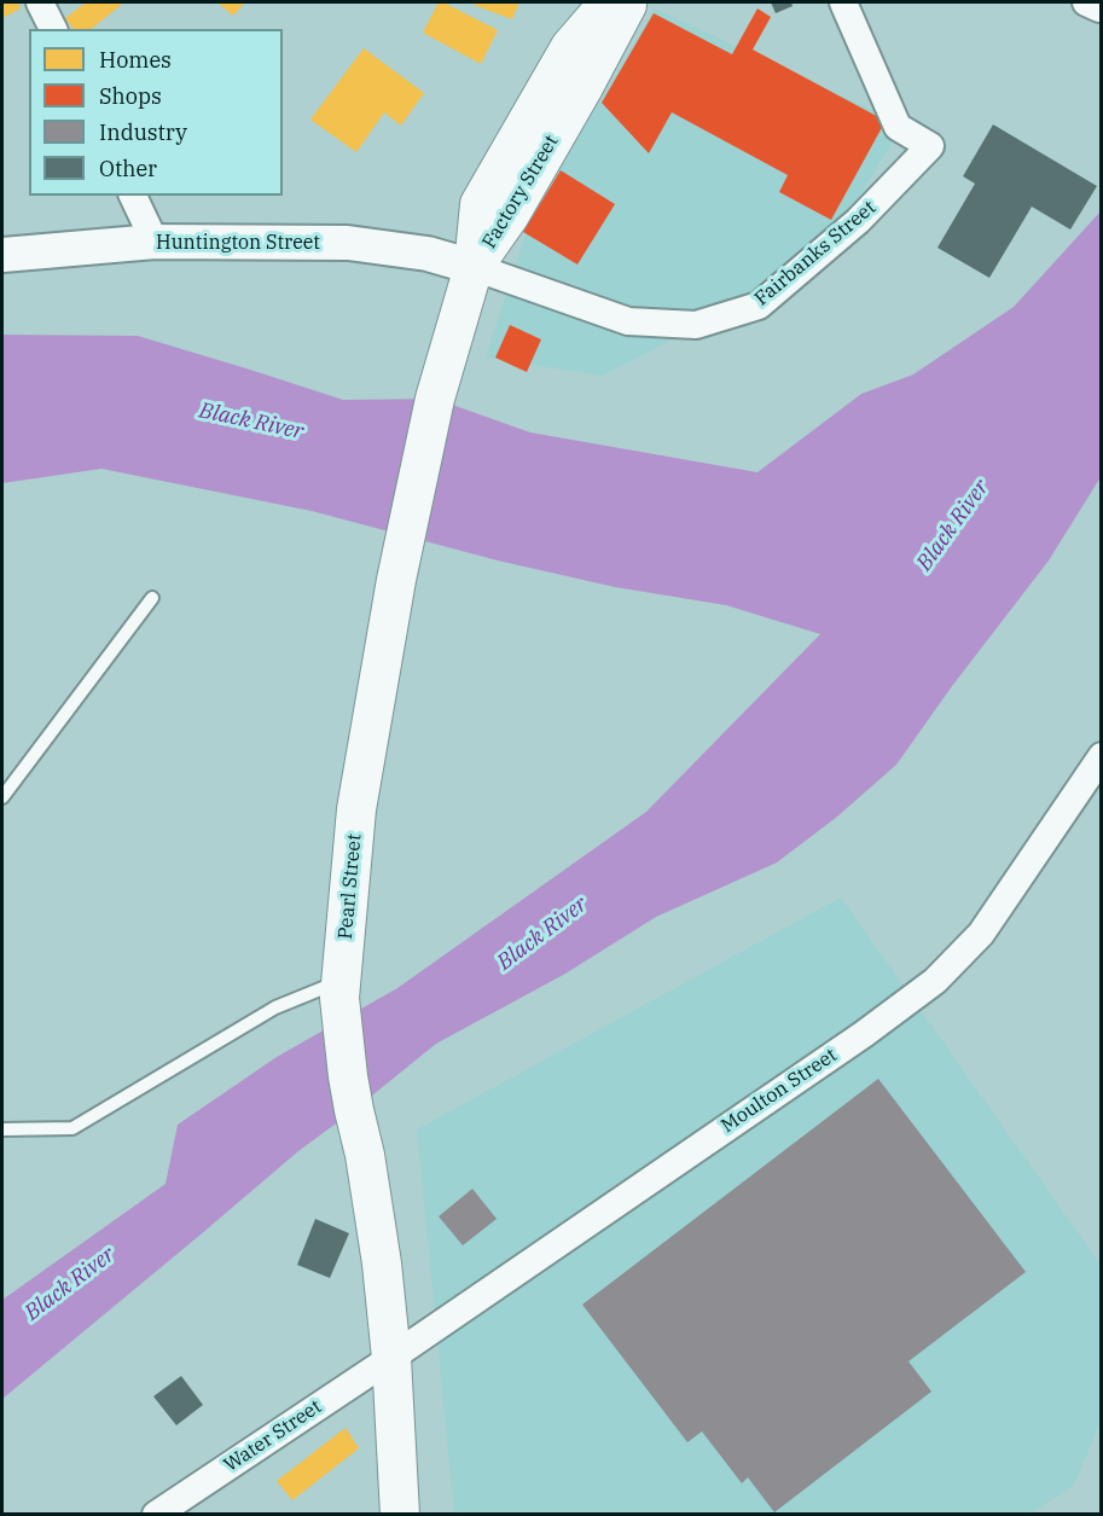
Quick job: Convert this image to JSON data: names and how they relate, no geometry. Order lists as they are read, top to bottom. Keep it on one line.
{"streets":{"main road":["Factory Street","Pearl Street"],"street":["Huntington Street","Fairbanks Street","Moulton Street","Water Street"]},"crossings":[["Factory Street","Huntington Street"],["Factory Street","Fairbanks Street"],["Factory Street","Pearl Street"],["Huntington Street","Fairbanks Street"],["Huntington Street","Pearl Street"],["Fairbanks Street","Pearl Street"],["Pearl Street","Moulton Street"],["Pearl Street","Water Street"],["Moulton Street","Water Street"]],"water":["Black River"],"legend":["Homes","Shops","Industry","Other"]}
